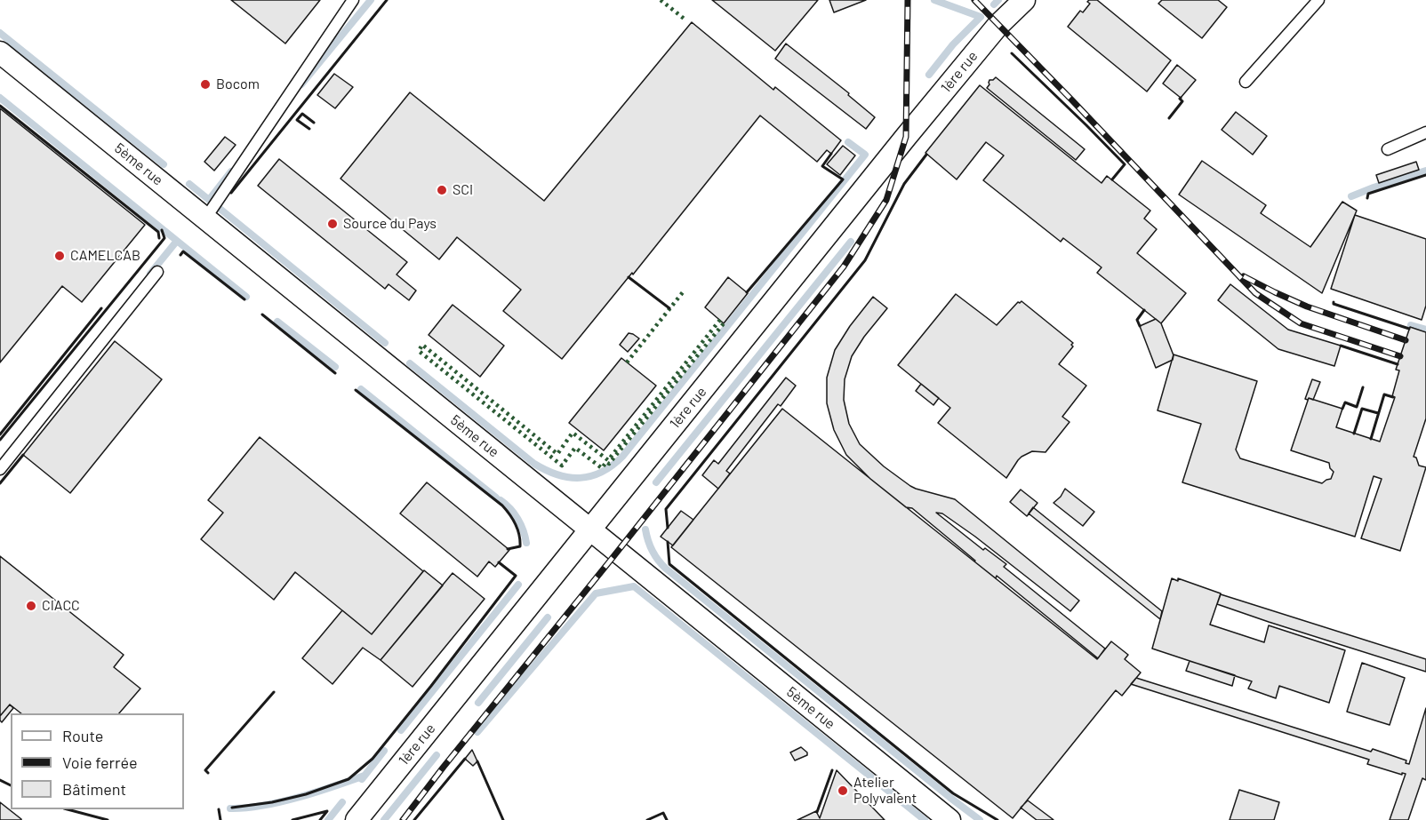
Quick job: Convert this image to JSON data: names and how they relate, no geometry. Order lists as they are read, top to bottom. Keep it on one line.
{"streets":{"street":["1ère rue","5ème rue"]},"crossings":[["1ère rue","5ème rue"]],"places":["Bocom","SCI","Source du Pays","CAMELCAB","CIACC","Atelier Polyvalent"],"legend":["Route","Voie ferrée","Bâtiment"]}
